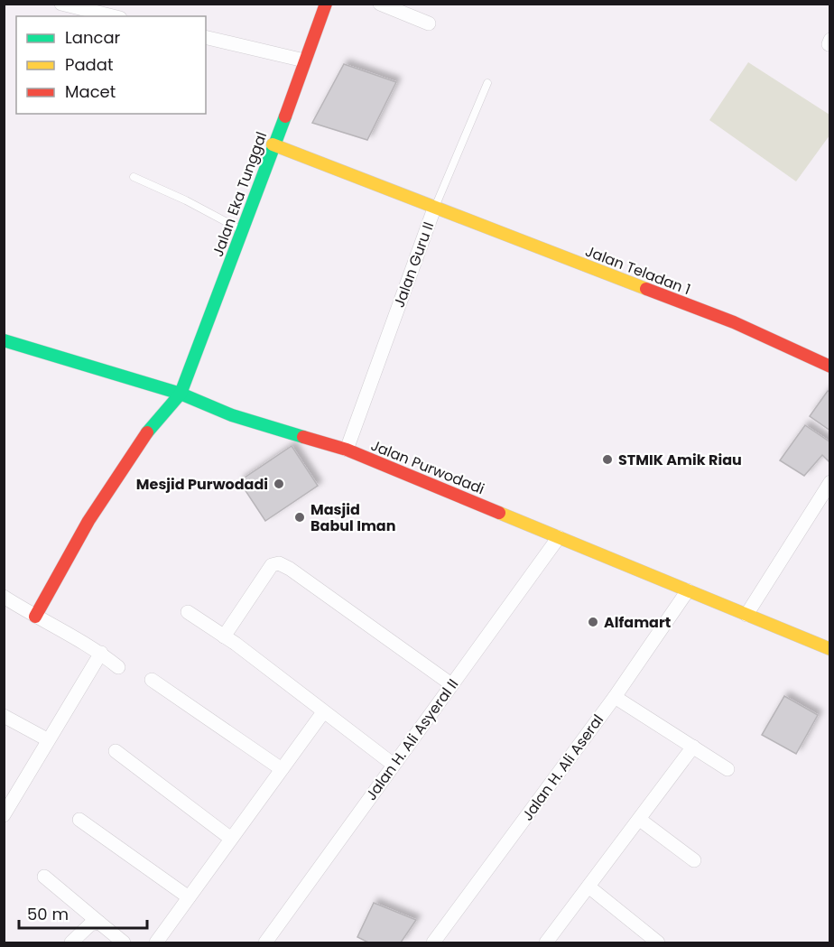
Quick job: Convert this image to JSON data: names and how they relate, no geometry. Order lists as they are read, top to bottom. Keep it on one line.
{"streets":{"street":["Jalan Eka Tunggal","Jalan Guru II","Jalan Teladan 1","Jalan Purwodadi","Jalan H. Ali Asyeral II","Jalan H. Ali Aseral"]},"crossings":[["Jalan Eka Tunggal","Jalan Teladan 1"],["Jalan Eka Tunggal","Jalan Purwodadi"],["Jalan Guru II","Jalan Teladan 1"],["Jalan Guru II","Jalan Purwodadi"],["Jalan Purwodadi","Jalan H. Ali Asyeral II"],["Jalan Purwodadi","Jalan H. Ali Aseral"]],"places":["STMIK Amik Riau","Mesjid Purwodadi","Masjid Babul Iman","Alfamart"],"legend":["Lancar","Padat","Macet"],"scale_bar":"50 m"}
